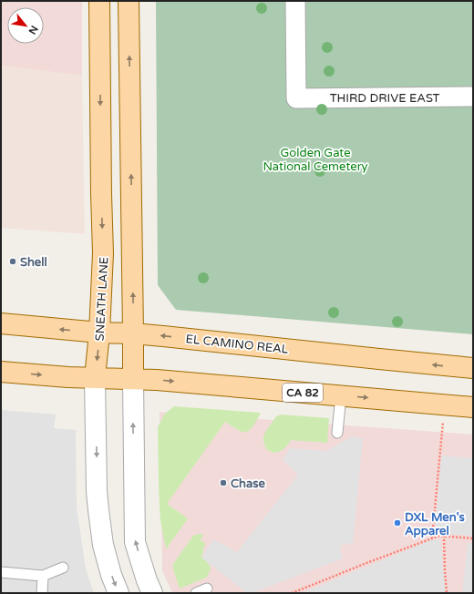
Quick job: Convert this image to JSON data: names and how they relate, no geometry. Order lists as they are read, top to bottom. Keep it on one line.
{"streets":{"main road":["SNEATH LANE","EL CAMINO REAL","CA 82"],"street":["THIRD DRIVE EAST"]},"crossings":[["SNEATH LANE","EL CAMINO REAL"],["SNEATH LANE","CA 82"]],"parks":["Golden Gate National Cemetery"],"places":["Shell","Chase","DXL Men's Apparel"],"north":"bottom right"}
